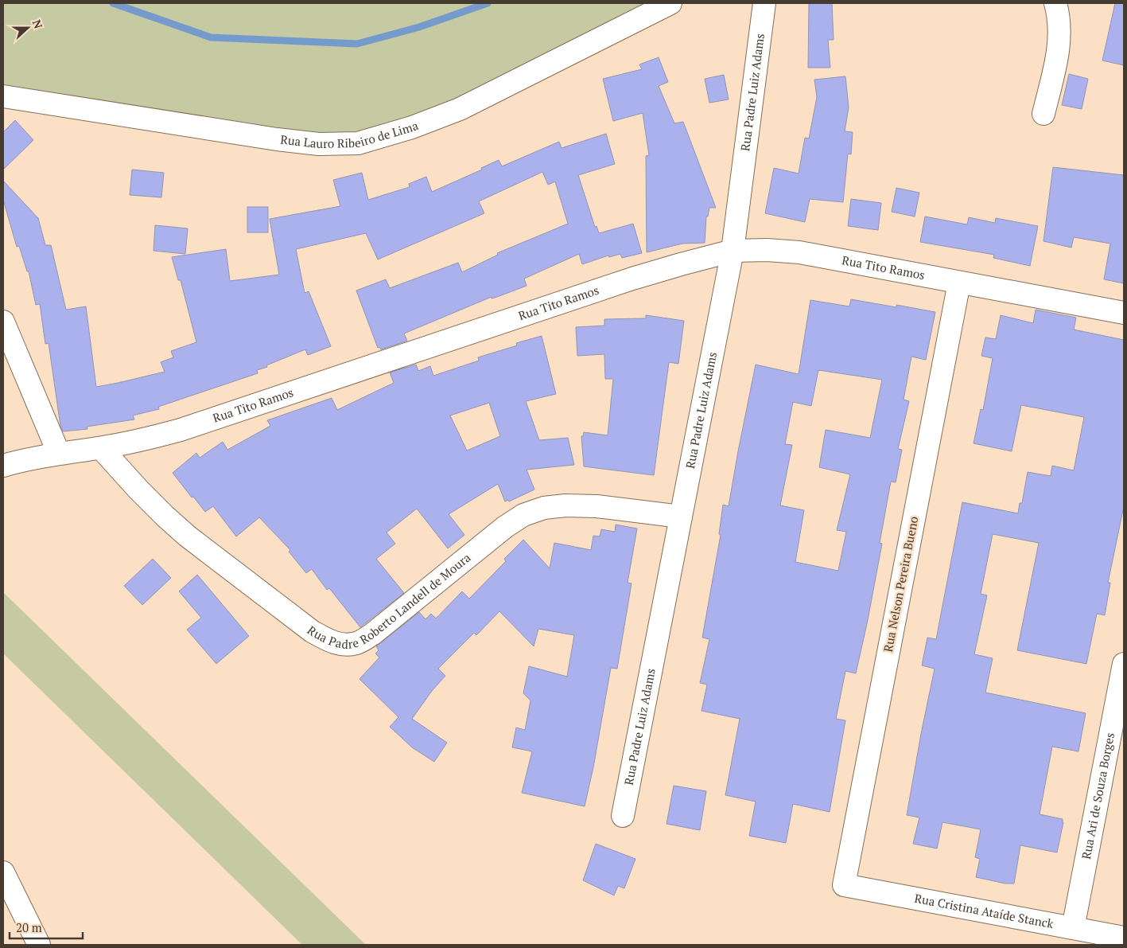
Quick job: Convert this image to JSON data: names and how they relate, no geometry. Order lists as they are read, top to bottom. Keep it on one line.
{"streets":{"street":["Rua Padre Luiz Adams","Rua Lauro Ribeiro de Lima","Rua Tito Ramos","Rua Nelson Pereira Bueno","Rua Padre Roberto Landell de Moura","Rua Ari de Souza Borges","Rua Cristina Ataíde Stanck"]},"crossings":[["Rua Padre Luiz Adams","Rua Tito Ramos"],["Rua Padre Luiz Adams","Rua Padre Roberto Landell de Moura"],["Rua Tito Ramos","Rua Nelson Pereira Bueno"],["Rua Tito Ramos","Rua Padre Roberto Landell de Moura"],["Rua Nelson Pereira Bueno","Rua Cristina Ataíde Stanck"],["Rua Ari de Souza Borges","Rua Cristina Ataíde Stanck"]],"scale_bar":"20 m","north":"right"}
